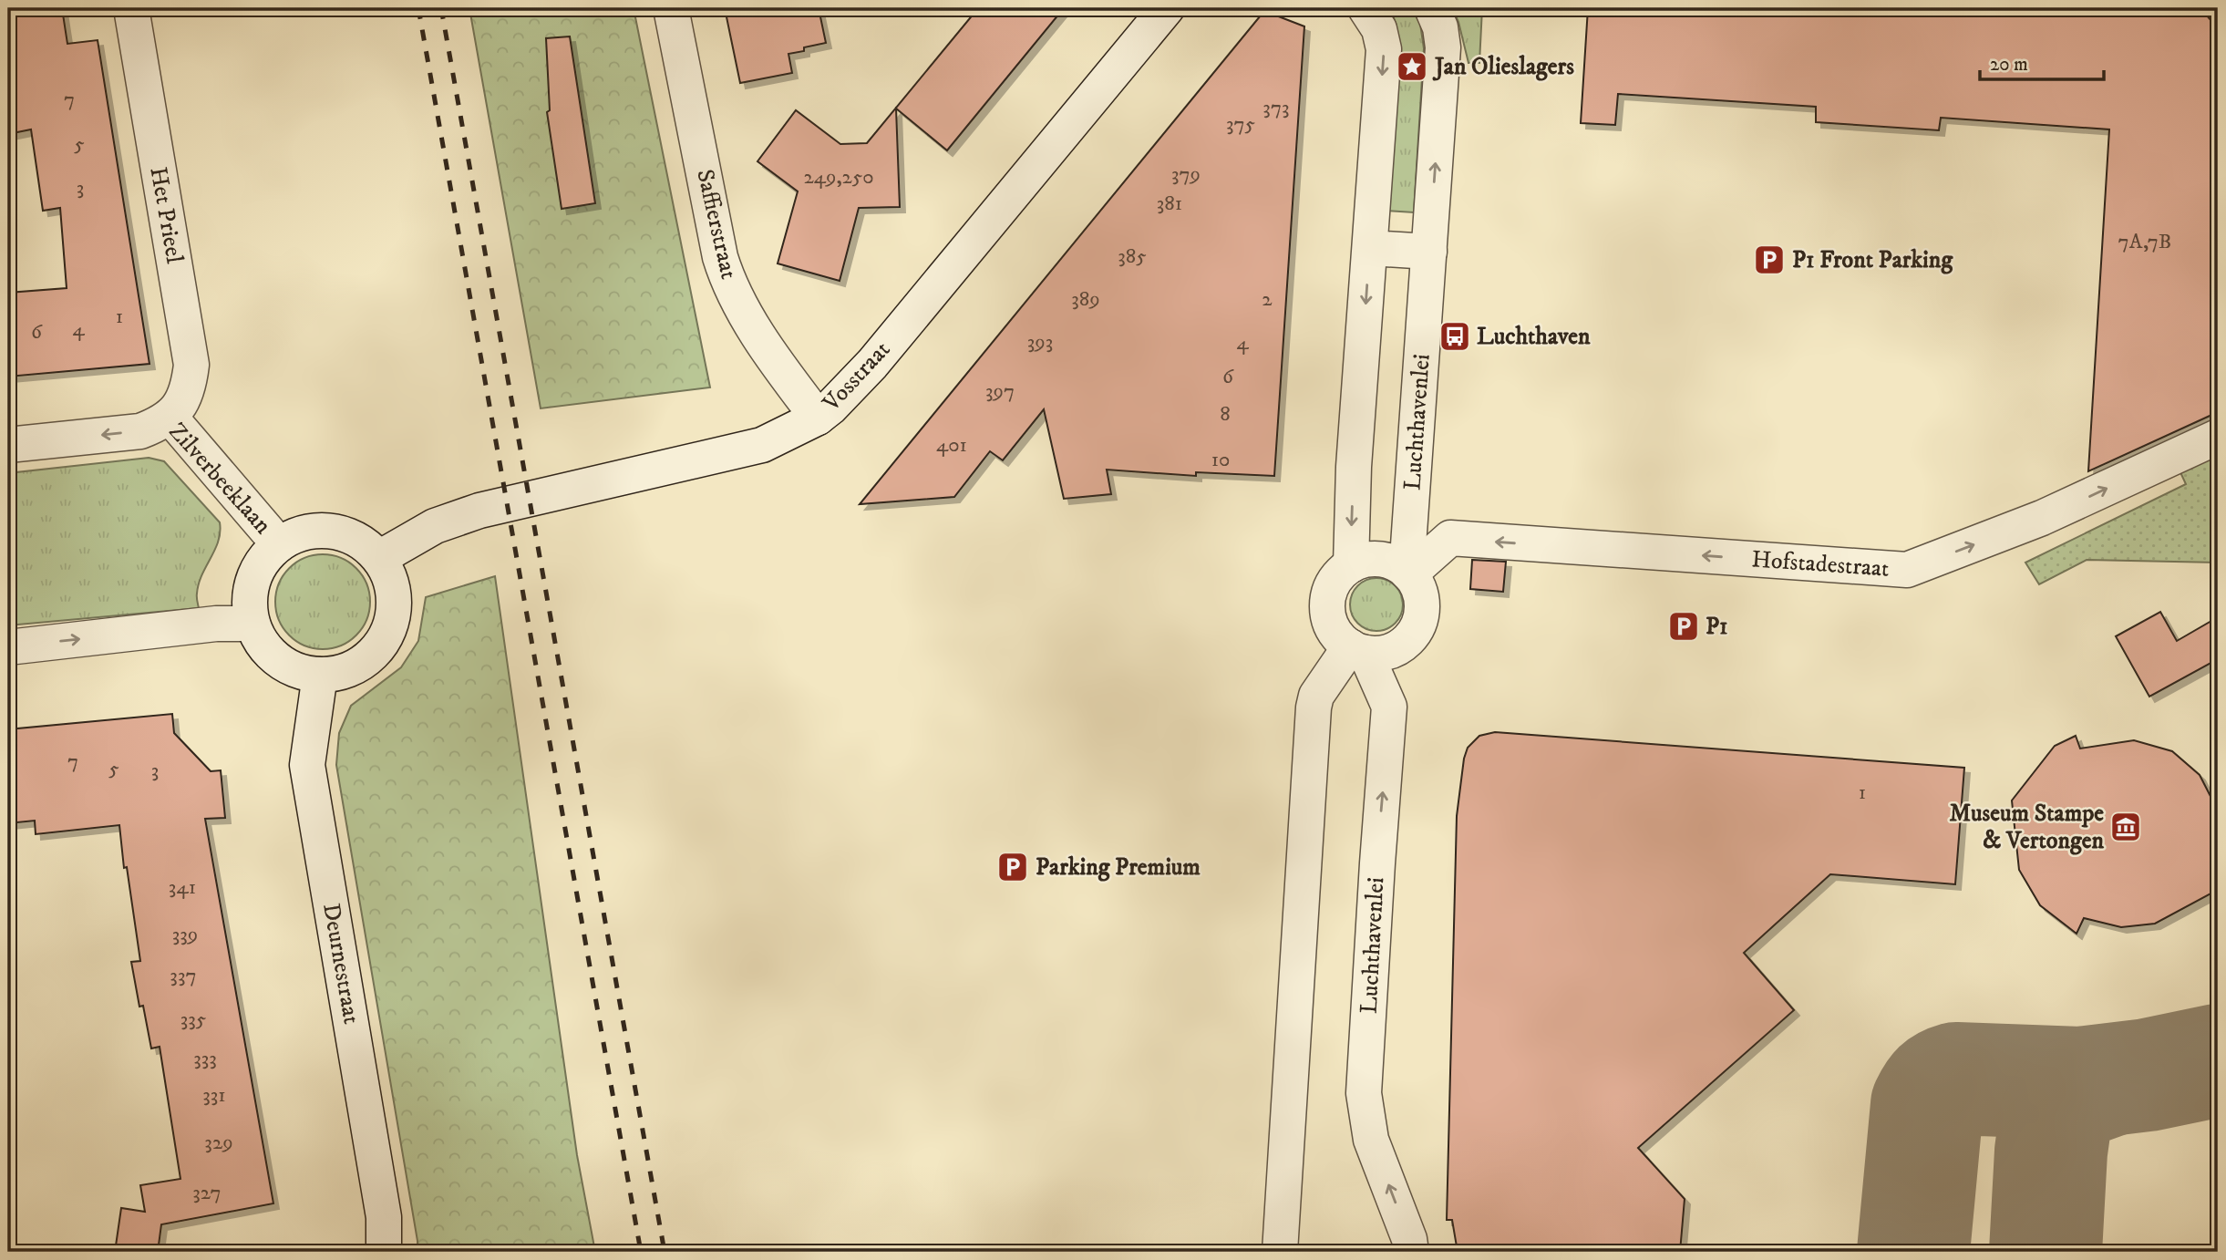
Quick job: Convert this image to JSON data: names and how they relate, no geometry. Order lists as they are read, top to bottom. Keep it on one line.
{"streets":{"street":["Het Prieel","Saffierstraat","Vosstraat","Luchthavenlei","Zilverbeeklaan","Hofstadestraat","Deurnestraat"]},"crossings":[["Het Prieel","Zilverbeeklaan"],["Saffierstraat","Vosstraat"],["Vosstraat","Zilverbeeklaan"],["Vosstraat","Deurnestraat"],["Luchthavenlei","Hofstadestraat"],["Zilverbeeklaan","Deurnestraat"]],"places":{"place":["Jan Olieslagers"],"parking":["P1 Front Parking","P1","Parking Premium"],"bus stop":["Luchthaven"],"museum":["Museum Stampe & Vertongen"]},"house_numbers":["7","373","375","5","379","249,250","3","381","7A,7B","385","389","2","1","4","6","393","4","6","397","8","401","10","7","5","3","1","341","339","337","335","333","331","329","327"],"scale_bar":"20 m"}
